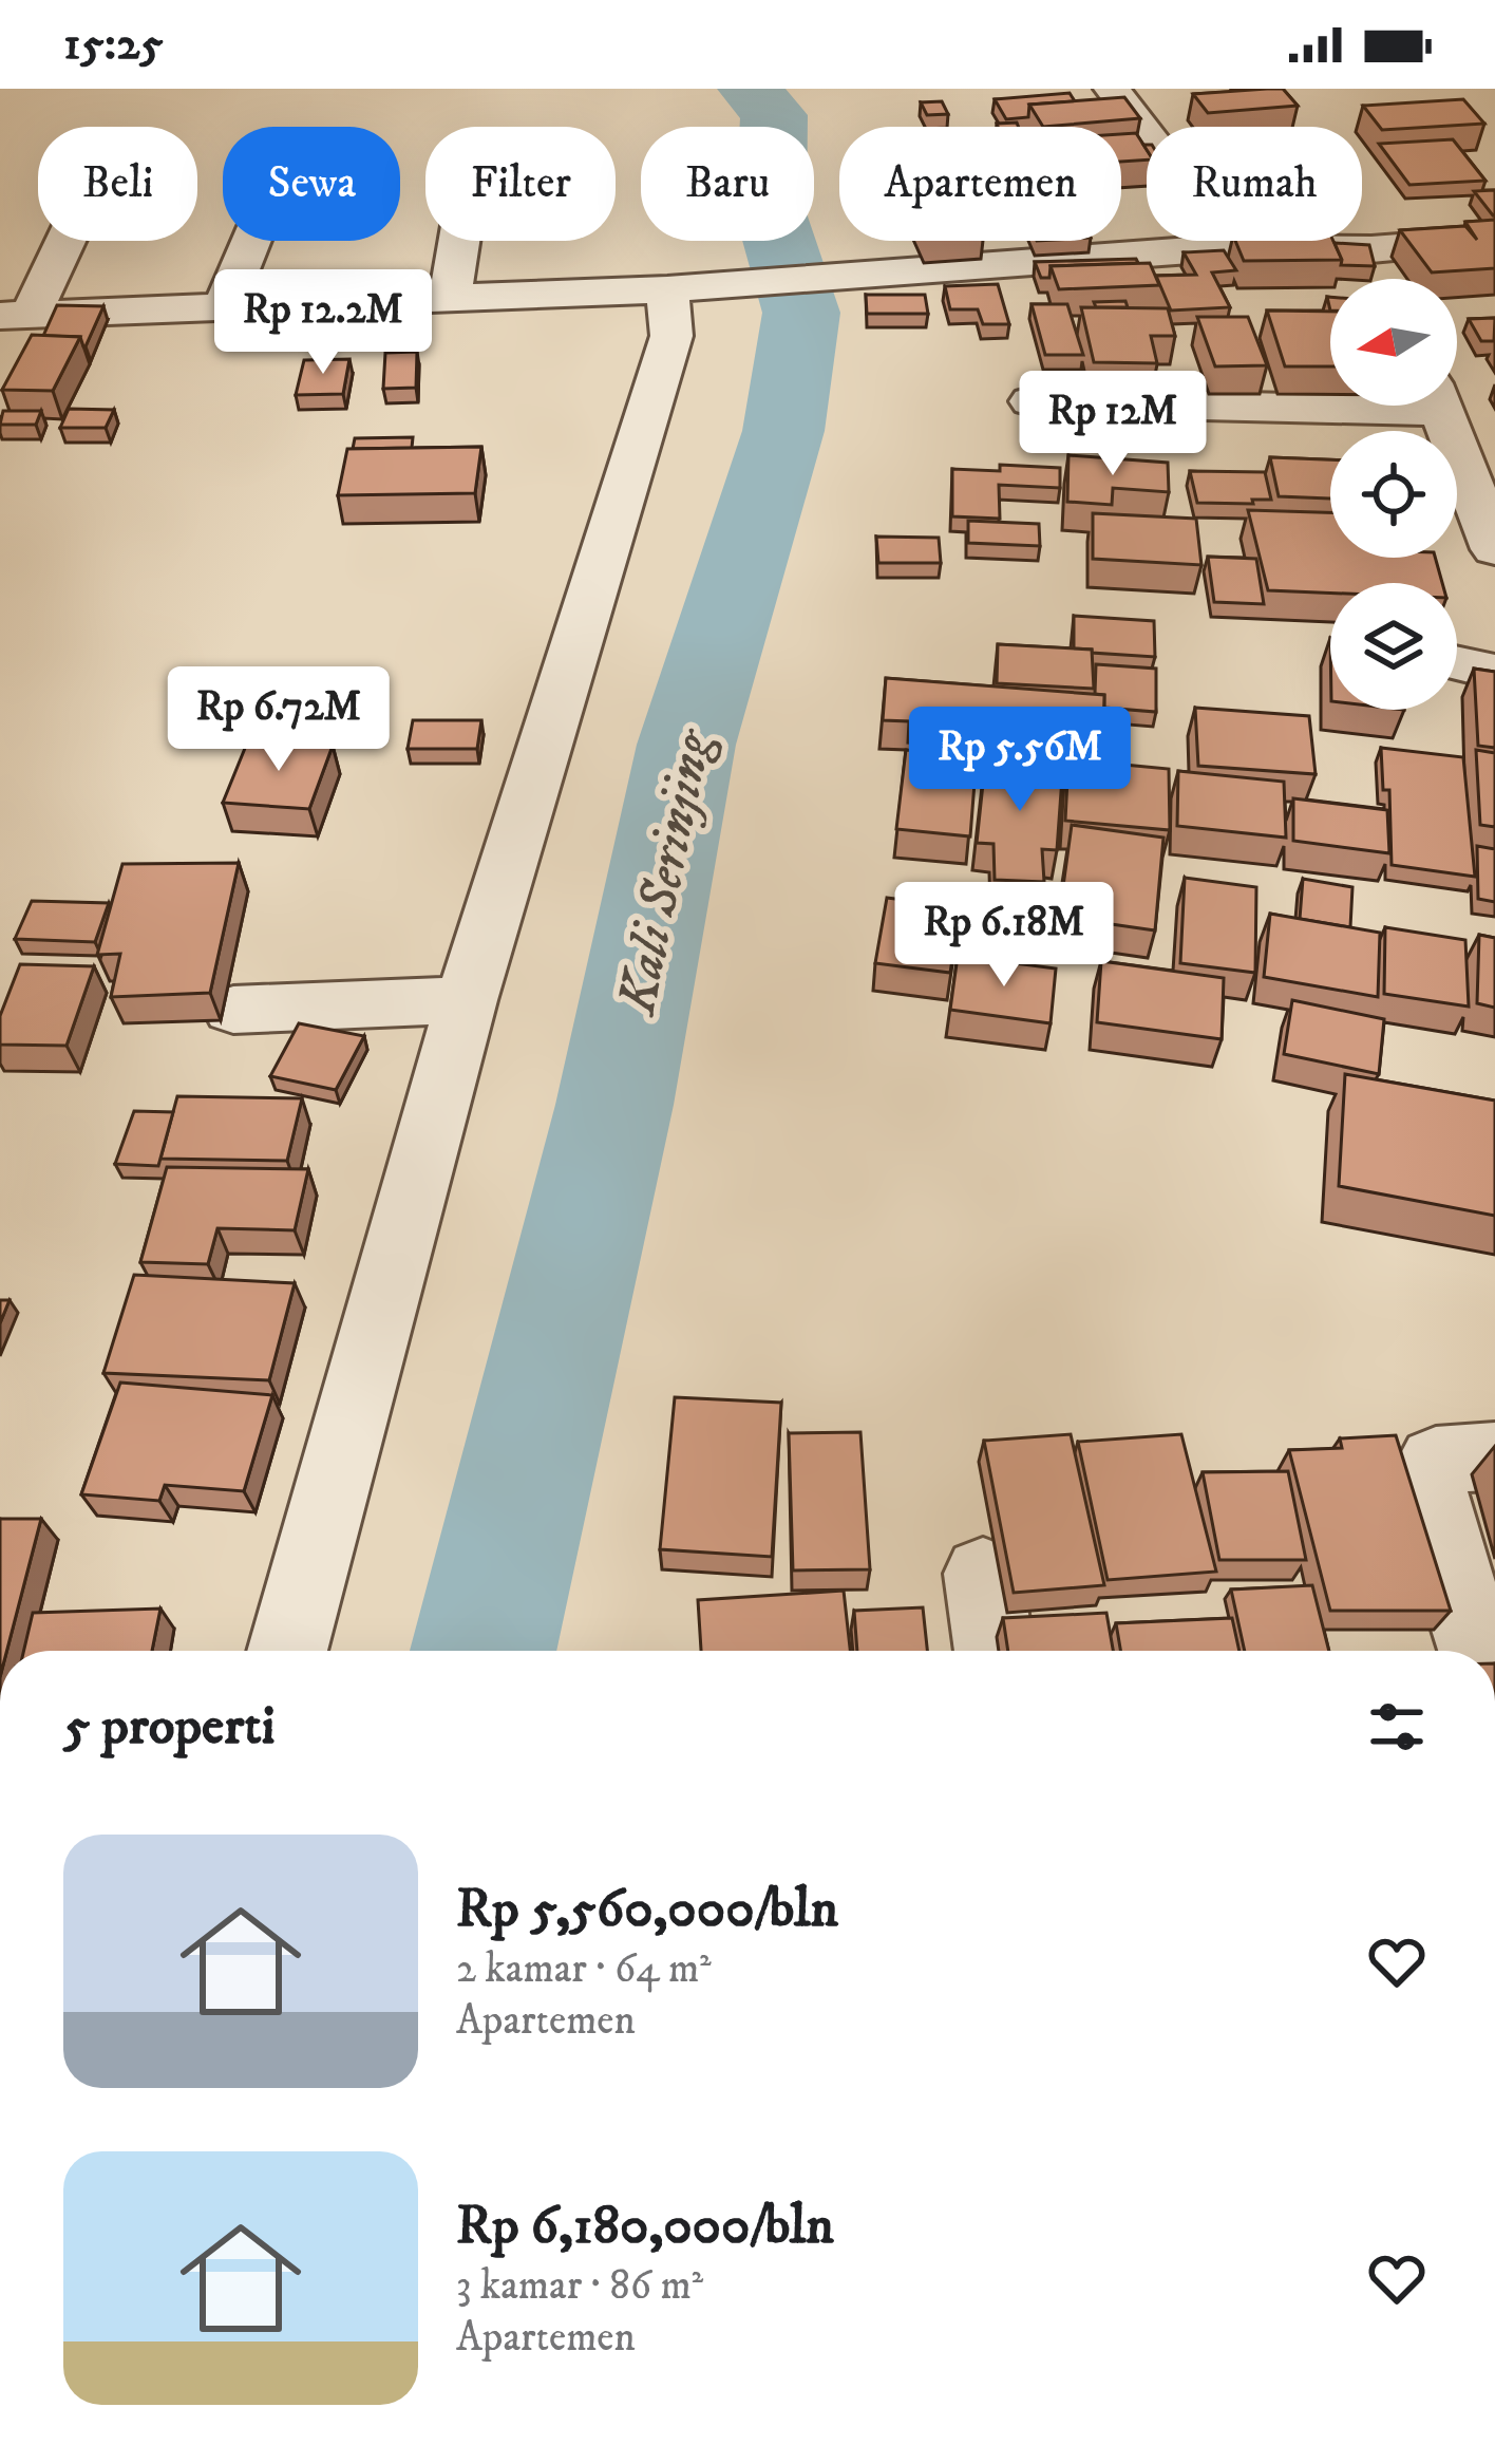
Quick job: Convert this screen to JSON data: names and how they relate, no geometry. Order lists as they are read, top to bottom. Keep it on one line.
{"water":["Kali Serinjing"],"north":"left","page":{"status":"15:25","chip":["Beli","Sewa","Filter","Baru","Apartemen","Rumah"],"price":["Rp 12.2M","Rp 12M","Rp 6.72M","Rp 5.56M","Rp 6.18M"],"heading":"5 properti","list":[{"name":"Rp 5,560,000/bln","note":"2 kamar · 64 m² · Apartemen"},{"name":"Rp 6,180,000/bln","note":"3 kamar · 86 m² · Apartemen"}]}}
